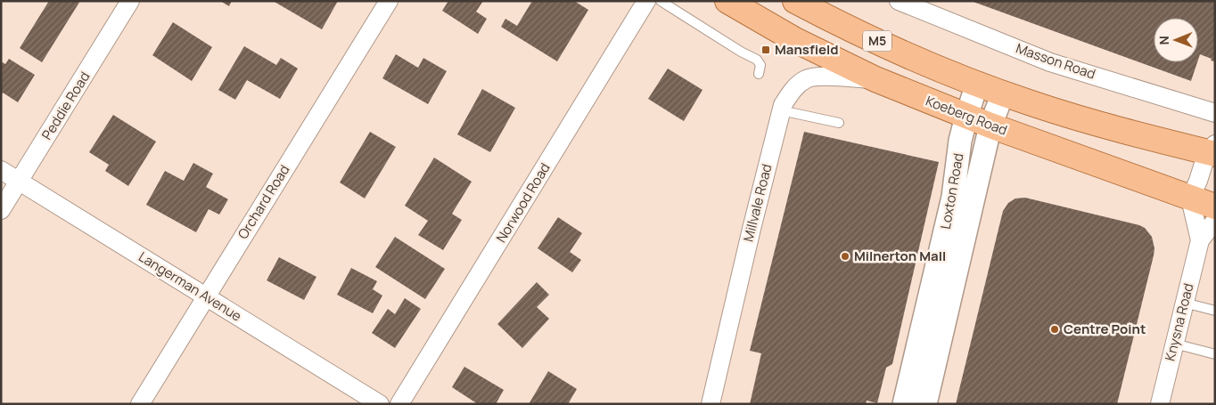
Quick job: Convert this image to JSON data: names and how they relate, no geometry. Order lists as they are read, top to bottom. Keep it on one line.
{"streets":{"main road":["M5","Koeberg Road"],"street":["Masson Road","Peddie Road","Loxton Road","Orchard Road","Norwood Road","Millvale Road","Langerman Avenue","Knysna Road"]},"crossings":[["M5","Loxton Road"],["Peddie Road","Langerman Avenue"],["Koeberg Road","Loxton Road"],["Koeberg Road","Millvale Road"],["Koeberg Road","Knysna Road"],["Orchard Road","Langerman Avenue"]],"places":{"transit":["Mansfield"],"other":["Milnerton Mall","Centre Point"]},"north":"left"}
